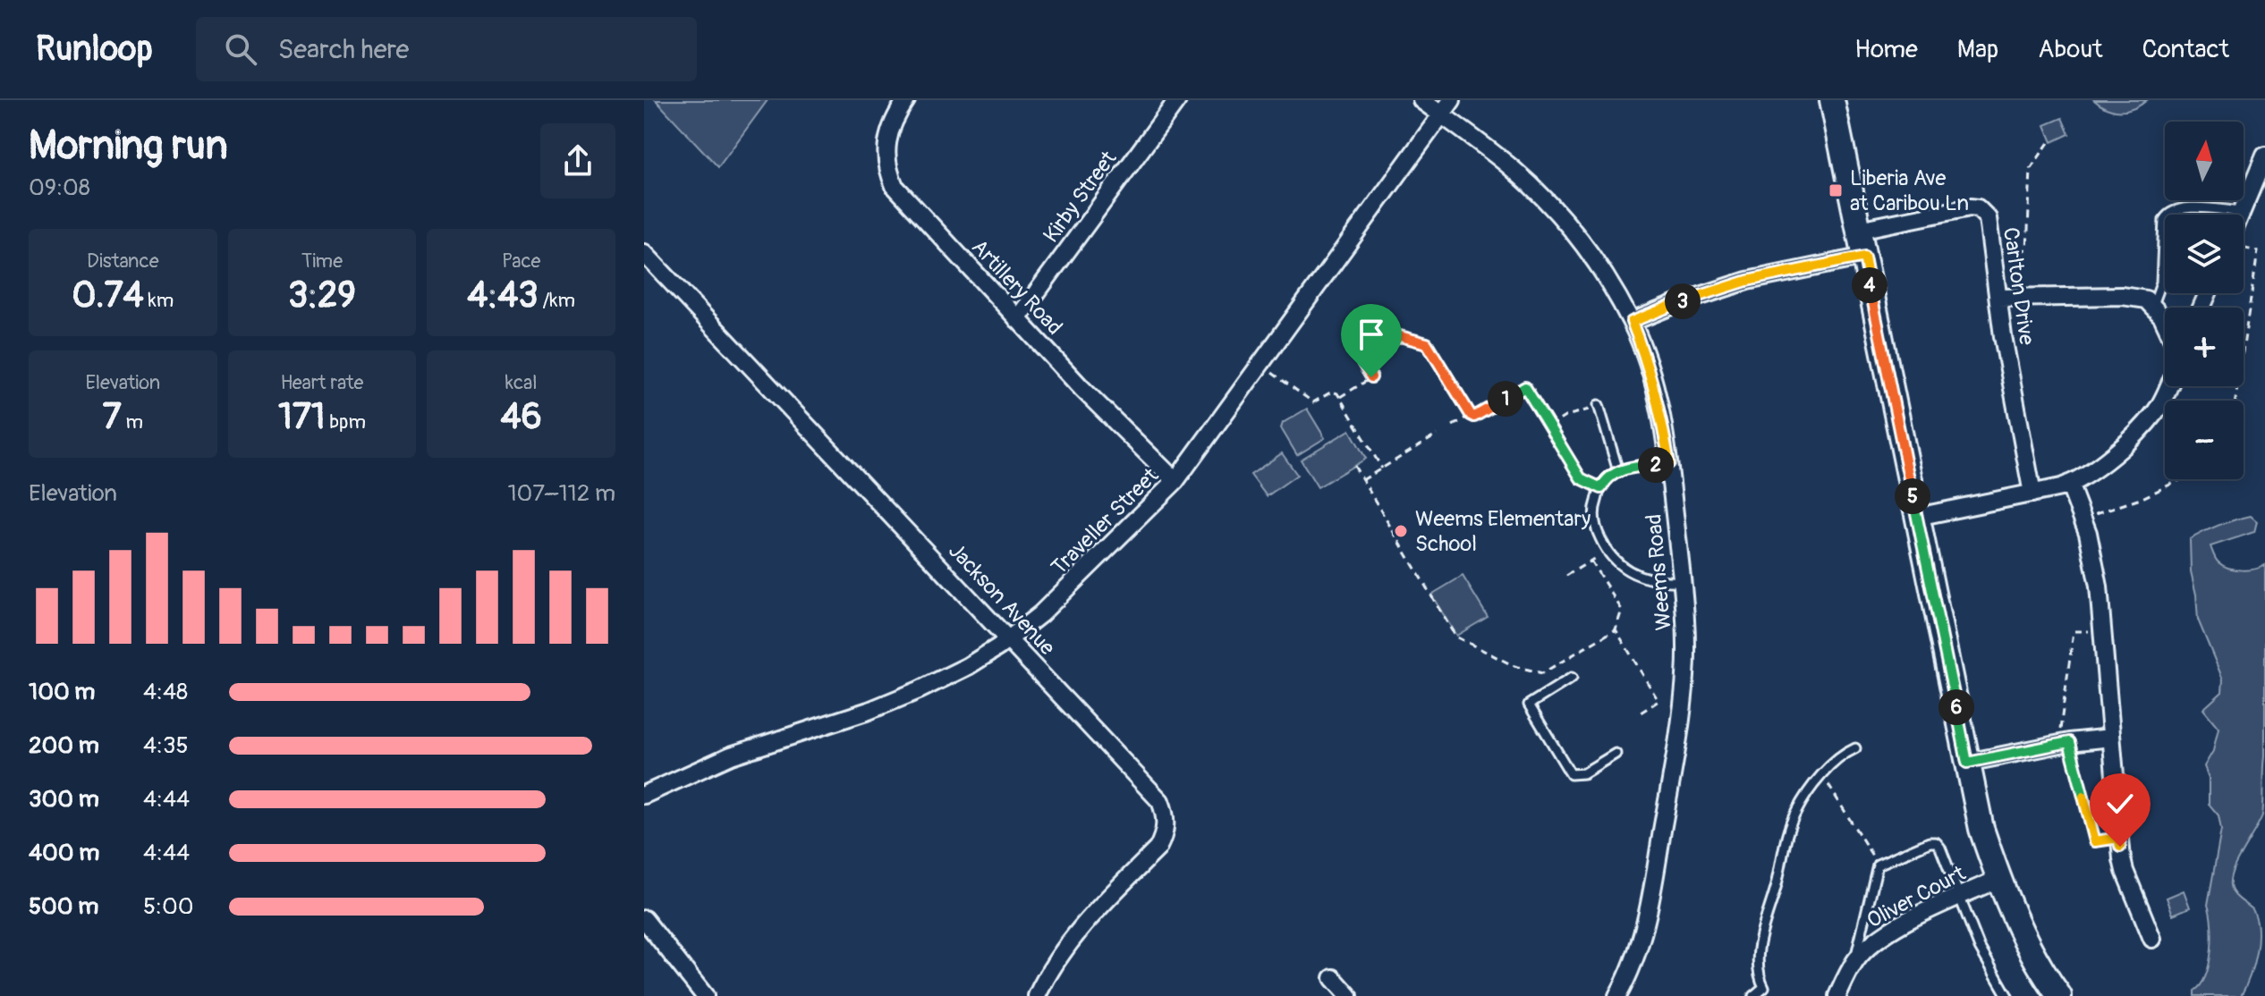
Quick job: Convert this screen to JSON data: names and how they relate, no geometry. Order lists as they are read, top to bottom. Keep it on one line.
{"streets":{"street":["Kirby Street","Carlton Drive","Artillery Road","Traveller Street","Weems Road","Jackson Avenue","Oliver Court"]},"crossings":[["Kirby Street","Artillery Road"],["Artillery Road","Traveller Street"],["Traveller Street","Weems Road"],["Traveller Street","Jackson Avenue"]],"places":{"transit":["Liberia Ave at Caribou Ln"],"other":["Weems Elementary School"]},"north":"top","page":{"header":"Runloop","search":"Search here","nav":["Home","Map","About","Contact"],"heading":["Morning run","09:08"],"map_buttons":["+","−"],"stats":[["Distance","0.74 km"],["Time","3:29"],["Pace","4:43 /km"],["Elevation","7 m"],["Heart rate","171 bpm"],["kcal","46"]],"pins":["4","3","1","2","5","6"],"chart":["Elevation","107–112 m"],"list":[{"name":"100 m","note":"4:48"},{"name":"200 m","note":"4:35"},{"name":"300 m","note":"4:44"},{"name":"400 m","note":"4:44"},{"name":"500 m","note":"5:00"}]}}
